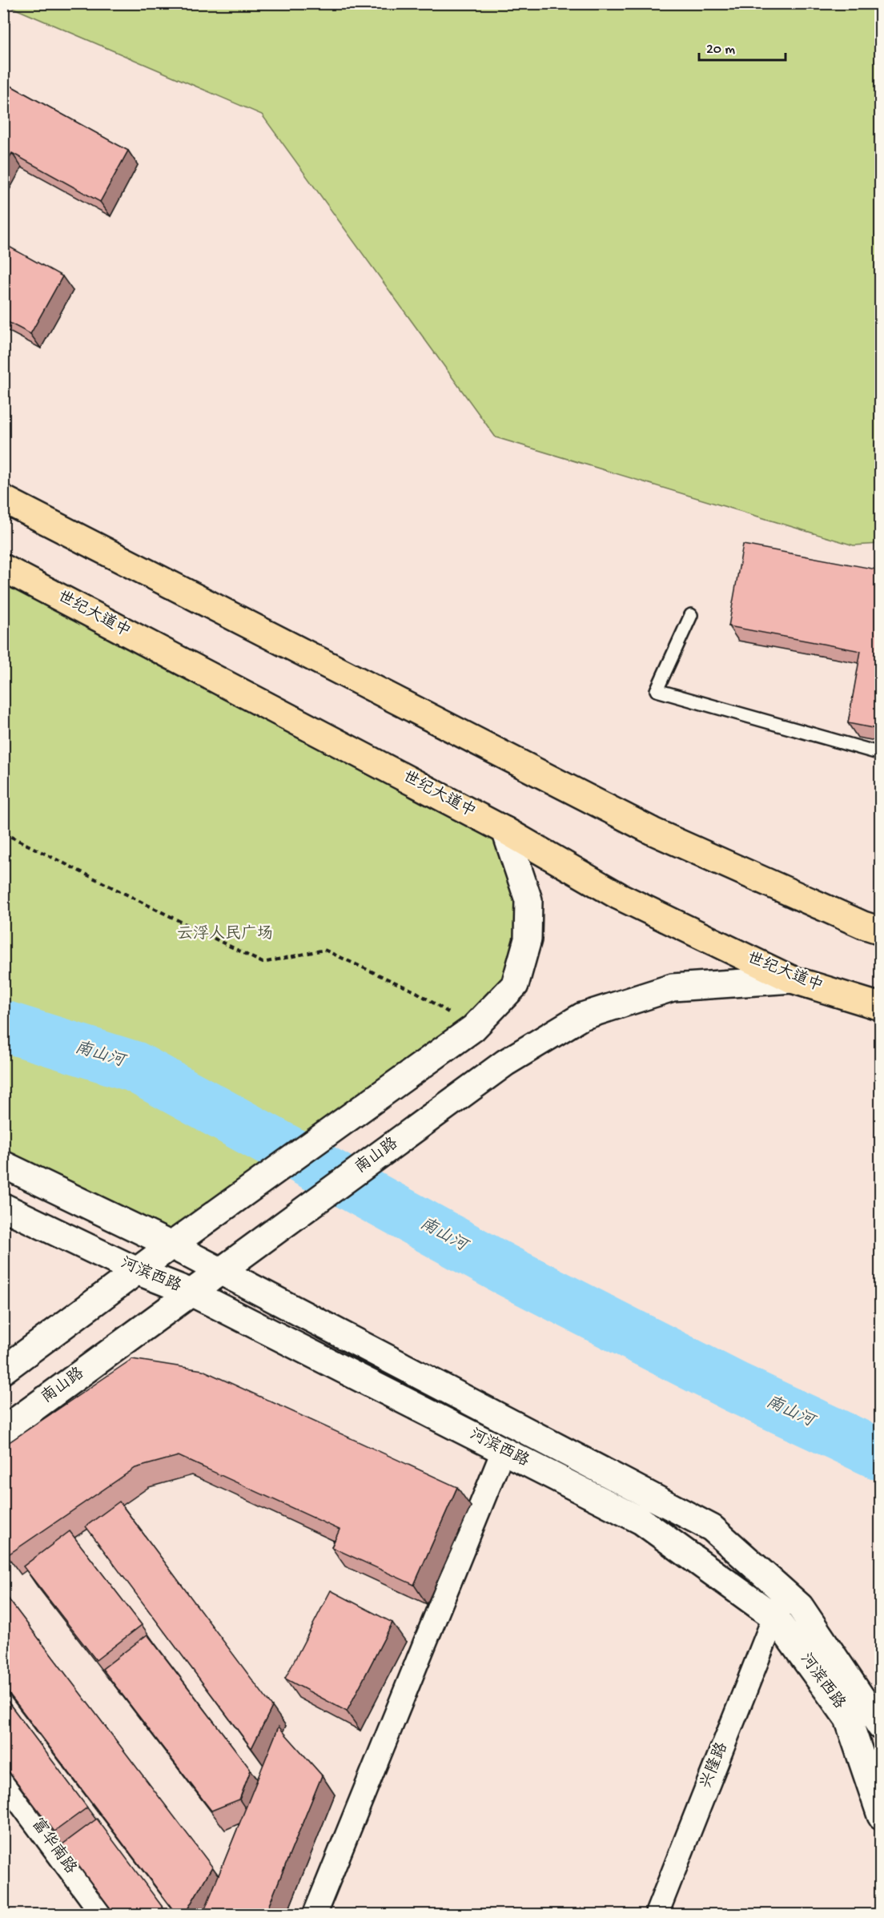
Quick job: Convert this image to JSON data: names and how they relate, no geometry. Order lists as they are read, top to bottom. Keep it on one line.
{"streets":{"main road":["世纪大道中","南山路","河滨西路"],"street":["兴隆路","富华南路"]},"crossings":[["世纪大道中","南山路"],["南山路","河滨西路"],["河滨西路","兴隆路"]],"water":["南山河"],"parks":["云浮人民广场"],"scale_bar":"20 m"}
